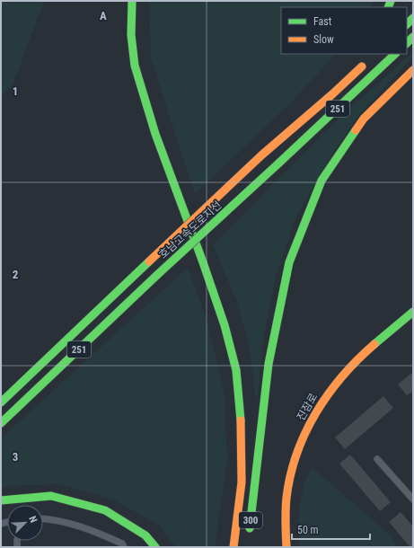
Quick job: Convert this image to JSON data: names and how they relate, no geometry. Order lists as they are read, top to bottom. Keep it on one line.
{"streets":{"main road":["251","호남고속도로지선","진잠로","300"]},"legend":["Fast","Slow"],"scale_bar":"50 m","north":"top right","grid":{"columns":["A"],"rows":["1","2","3"]}}
